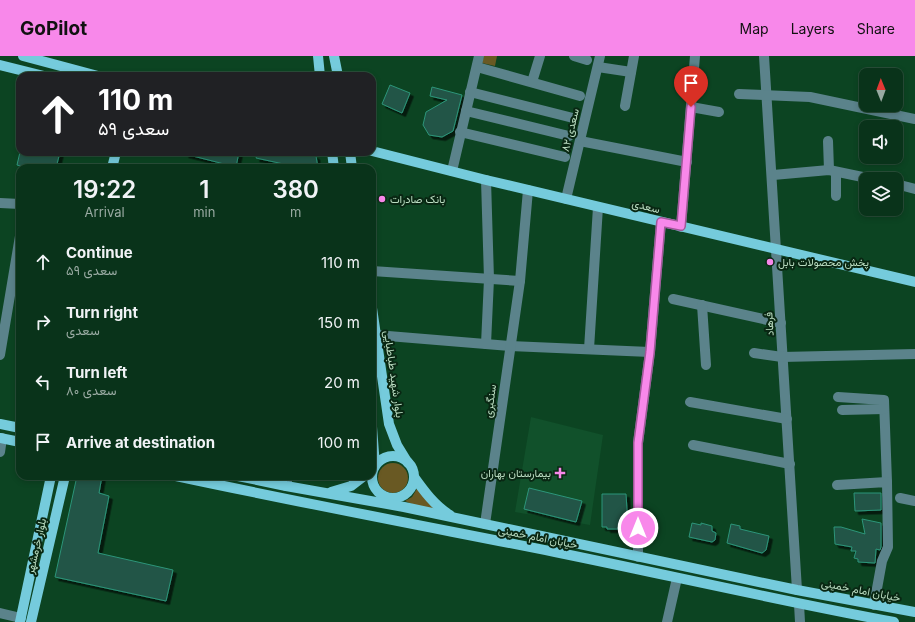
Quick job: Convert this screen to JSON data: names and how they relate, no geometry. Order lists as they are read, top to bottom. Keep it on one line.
{"streets":{"main road":["سعدی","بلوار شهید طباطبایی","خیابان امام خمینی","بلوار خرمشهر"],"street":["سعدی ۸۲","فرهاد","سنگبری"]},"crossings":[["سعدی ۸۲","سعدی"],["سعدی","فرهاد"],["سعدی","سنگبری"],["فرهاد","خیابان امام خمینی"],["سنگبری","خیابان امام خمینی"]],"places":{"other":["بانک صادرات","پخش محصولات بابل"],"health":["بیمارستان بهاران"]},"north":"top","page":{"header":"GoPilot","nav":["Map","Layers","Share"],"turn":["110 m","سعدی ۵۹"],"eta":["19:22","Arrival","1","min","380","m"],"list":[{"name":"Continue","note":"سعدی ۵۹","value":"110 m"},{"name":"Turn right","note":"سعدی","value":"150 m"},{"name":"Turn left","note":"سعدی ۸۰","value":"20 m"},{"name":"Arrive at destination","value":"100 m"}]}}
